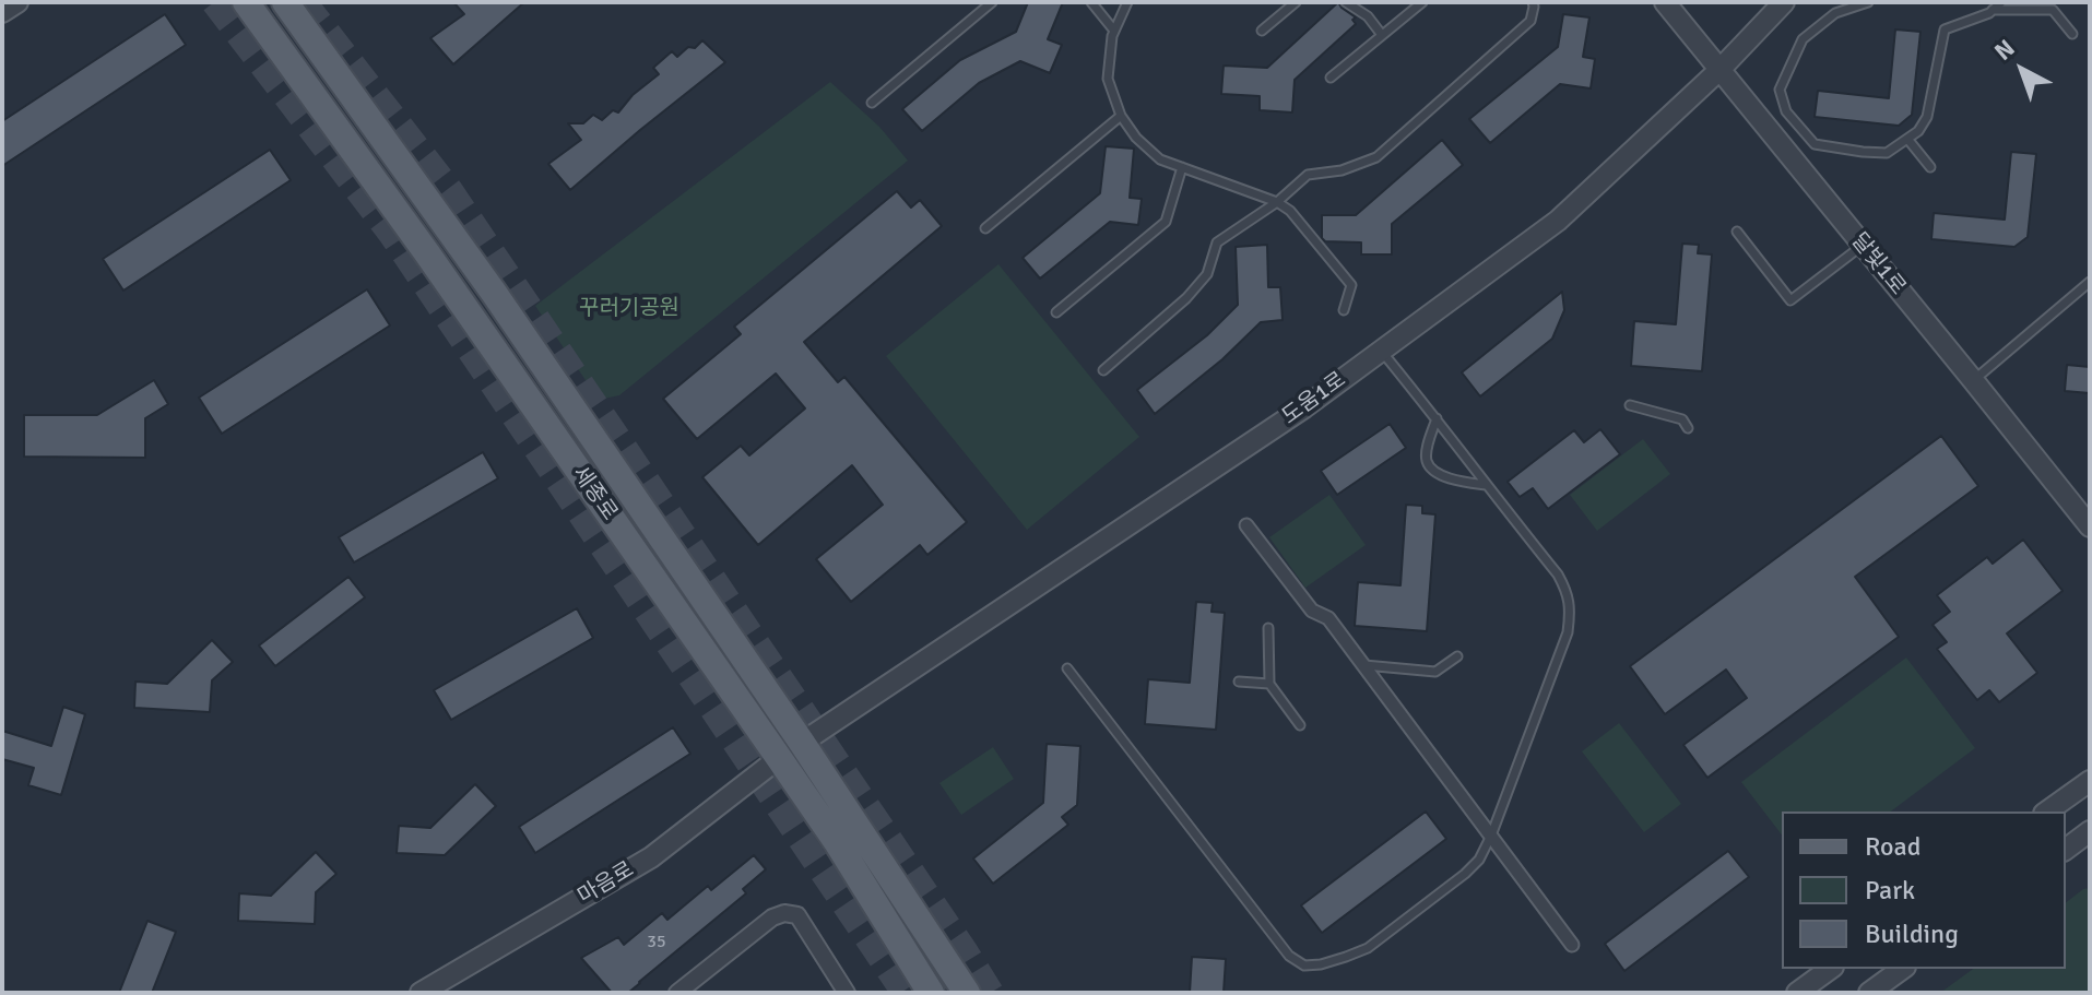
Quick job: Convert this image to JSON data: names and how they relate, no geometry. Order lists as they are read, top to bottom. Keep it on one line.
{"streets":{"main road":["세종로"],"street":["달빛1로","도움1로","마음로"]},"crossings":[["달빛1로","도움1로"],["도움1로","세종로"],["세종로","마음로"]],"parks":["꾸러기공원"],"house_numbers":["35"],"legend":["Road","Park","Building"],"north":"top left"}
